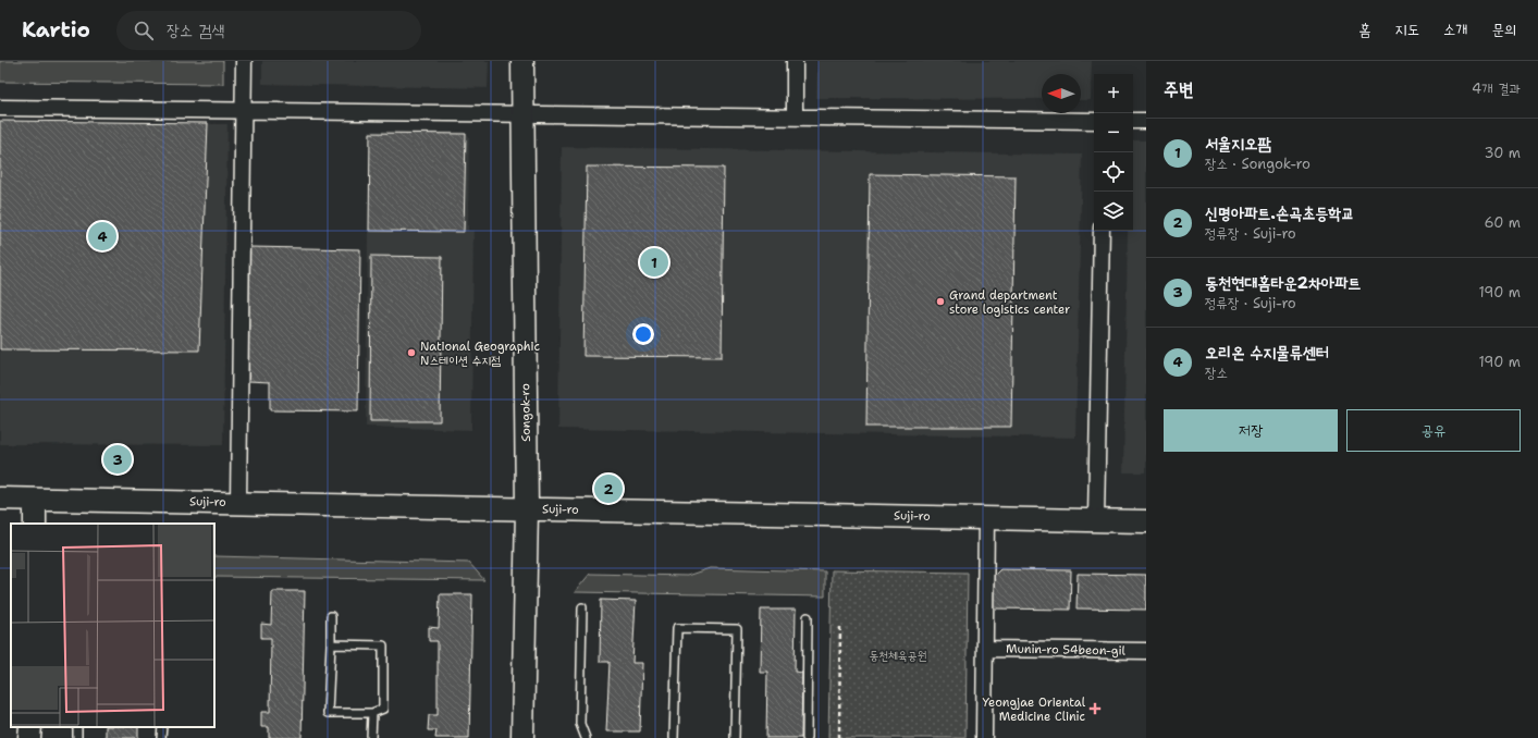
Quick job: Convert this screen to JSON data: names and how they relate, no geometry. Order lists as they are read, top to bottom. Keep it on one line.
{"streets":{"main road":["Songok-ro","Suji-ro"],"street":["Munin-ro 54beon-gil"]},"crossings":[["Songok-ro","Suji-ro"]],"parks":["동천체육공원"],"places":{"other":["Grand department store logistics center","National Geographic N스테이션 수지점"],"health":["Yeongjae Oriental Medicine Clinic"]},"north":"left","page":{"header":"Kartio","search":"장소 검색","nav":["홈","지도","소개","문의"],"heading":["주변","4개 결과"],"map_buttons":["+","−"],"list":[{"mark":"1","name":"서울지오팜","note":"장소 · Songok-ro","value":"30 m"},{"mark":"2","name":"신명아파트.손곡초등학교","note":"정류장 · Suji-ro","value":"60 m"},{"mark":"3","name":"동천현대홈타운2차아파트","note":"정류장 · Suji-ro","value":"190 m"},{"mark":"4","name":"오리온 수지물류센터","note":"장소","value":"190 m"}],"pins":["4","1","3","2"],"buttons":["저장","공유"]}}
